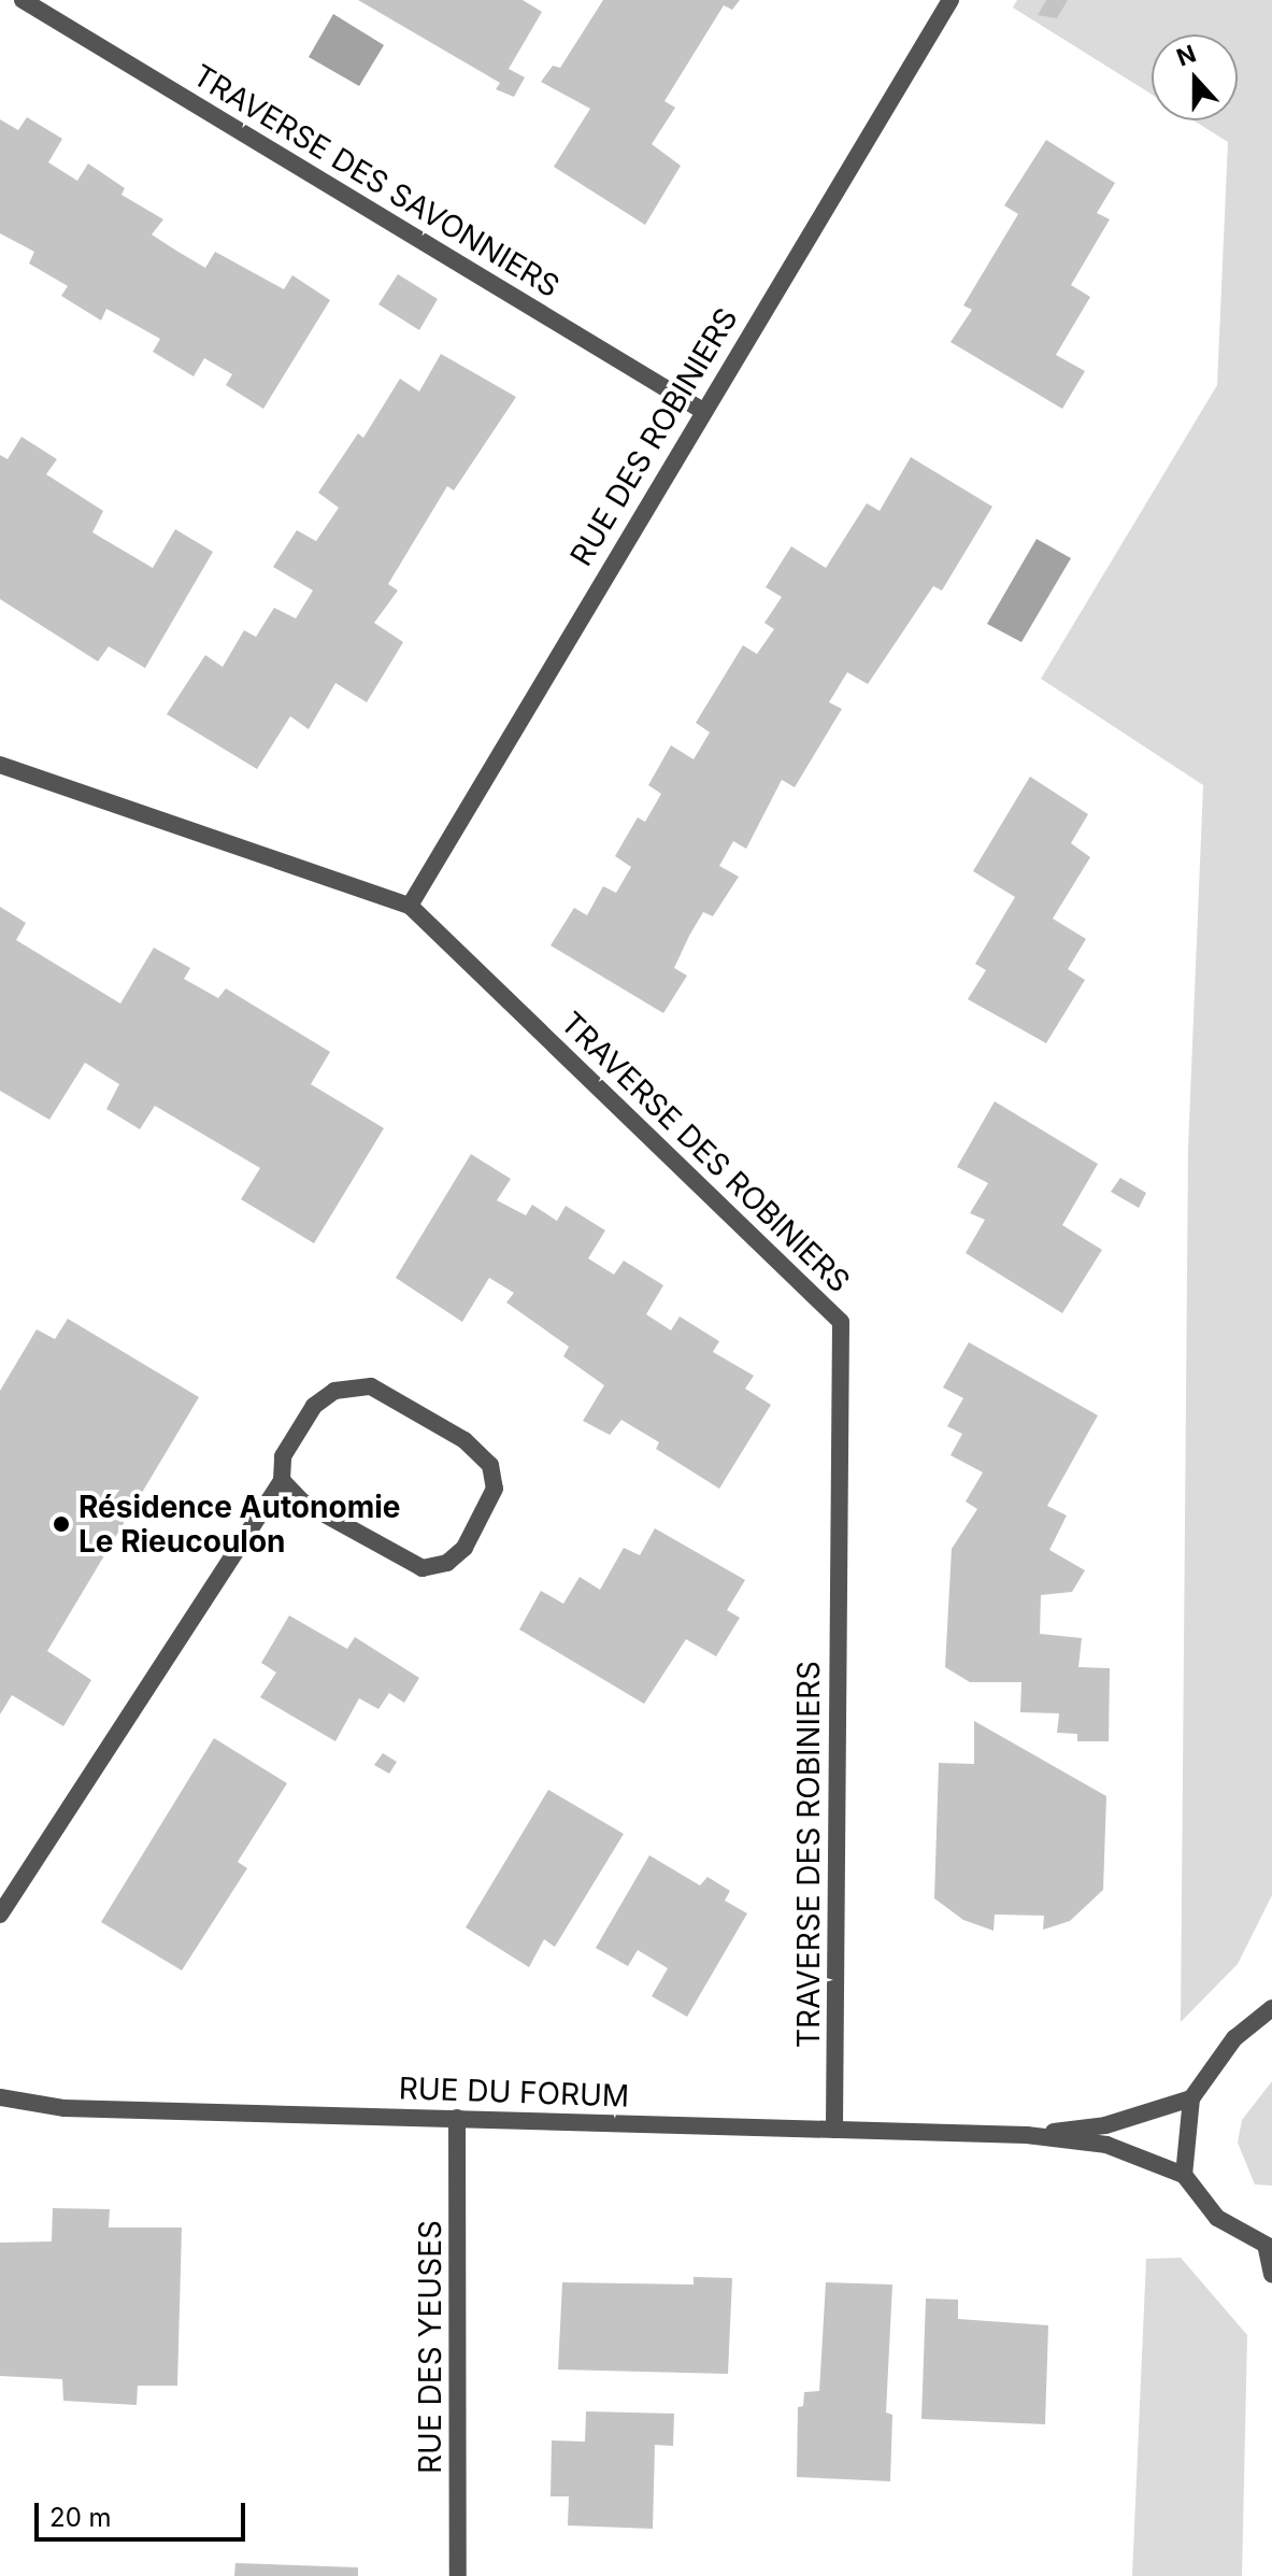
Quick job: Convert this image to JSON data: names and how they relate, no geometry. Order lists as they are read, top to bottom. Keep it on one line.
{"streets":{"street":["TRAVERSE DES SAVONNIERS","RUE DES ROBINIERS","TRAVERSE DES ROBINIERS","RUE DU FORUM","RUE DES YEUSES"]},"crossings":[["TRAVERSE DES SAVONNIERS","RUE DES ROBINIERS"],["RUE DES ROBINIERS","TRAVERSE DES ROBINIERS"],["TRAVERSE DES ROBINIERS","RUE DU FORUM"],["RUE DU FORUM","RUE DES YEUSES"]],"places":["Résidence Autonomie Le Rieucoulon"],"scale_bar":"20 m","north":"top"}
